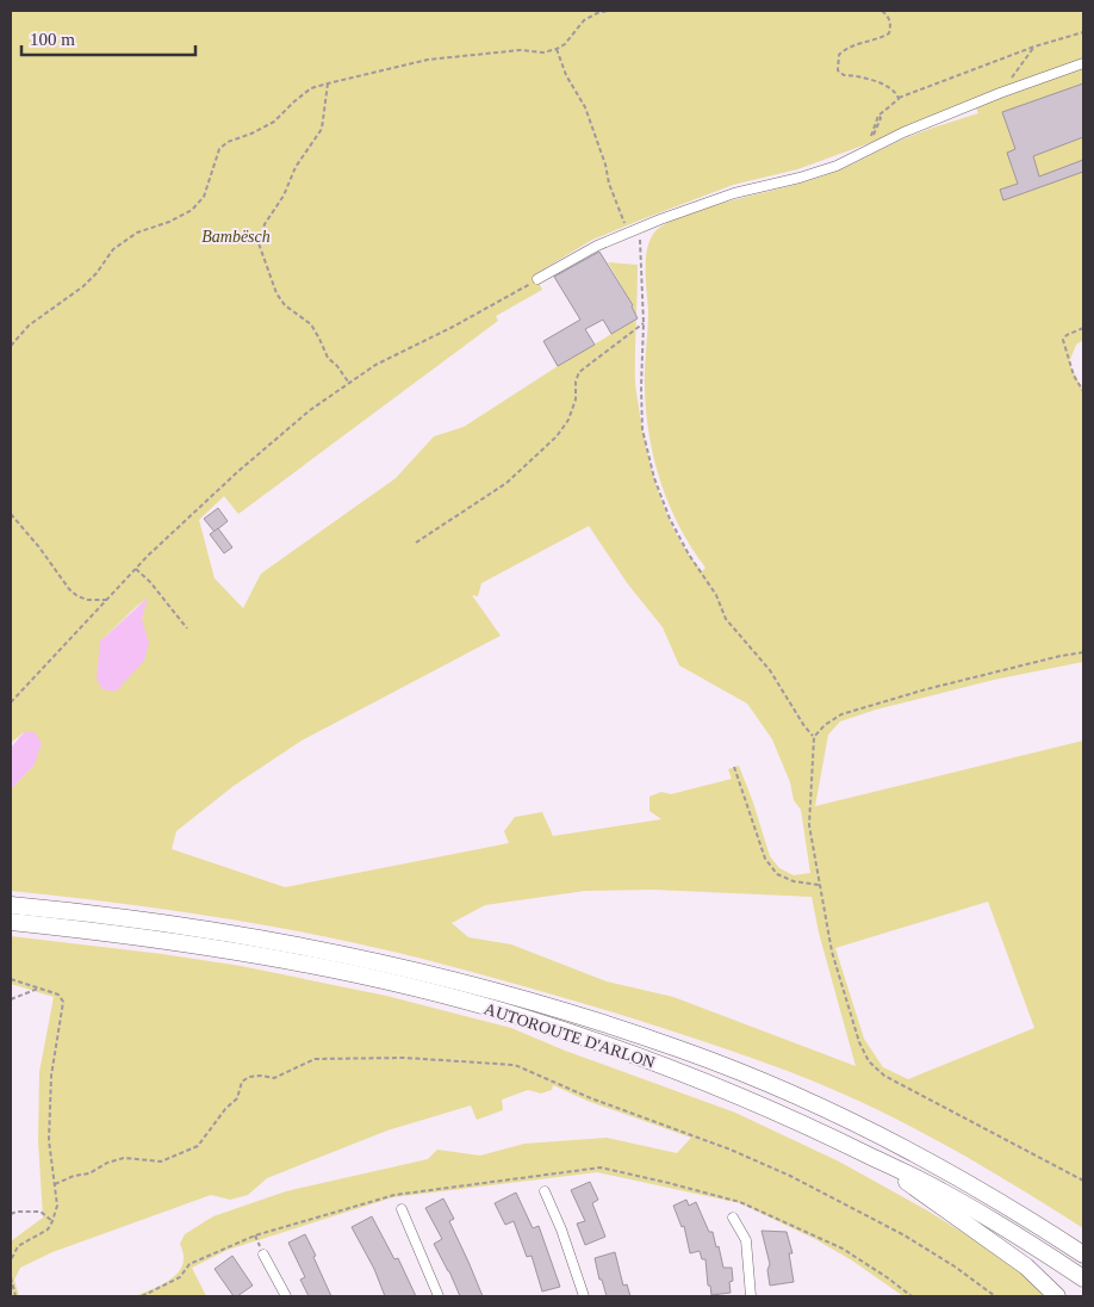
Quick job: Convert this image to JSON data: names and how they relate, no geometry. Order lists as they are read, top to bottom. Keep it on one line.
{"streets":{"highway":["AUTOROUTE D'ARLON"]},"parks":["Bambësch"],"scale_bar":"100 m"}
